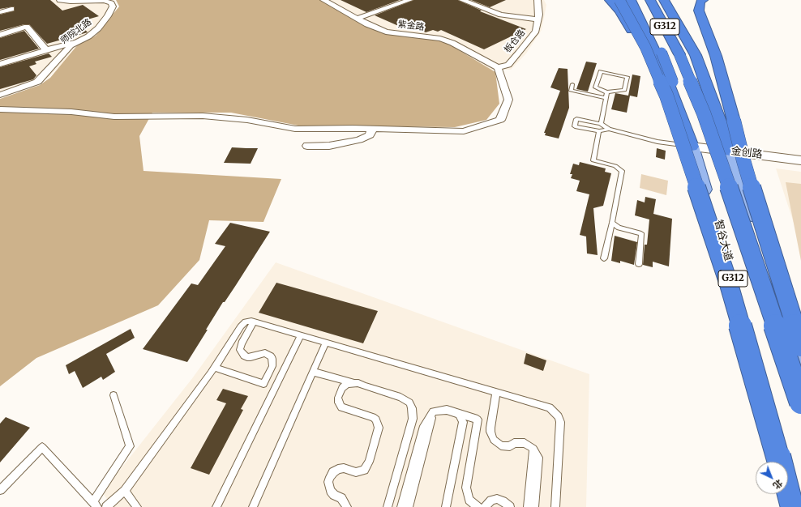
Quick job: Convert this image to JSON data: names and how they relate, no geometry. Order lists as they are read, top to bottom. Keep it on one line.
{"streets":{"highway":["G312","智谷大道"],"street":["紫金路","师院北路","板仓路","金创路"]},"crossings":[["紫金路","板仓路"],["金创路","智谷大道"]],"north":"bottom right"}
